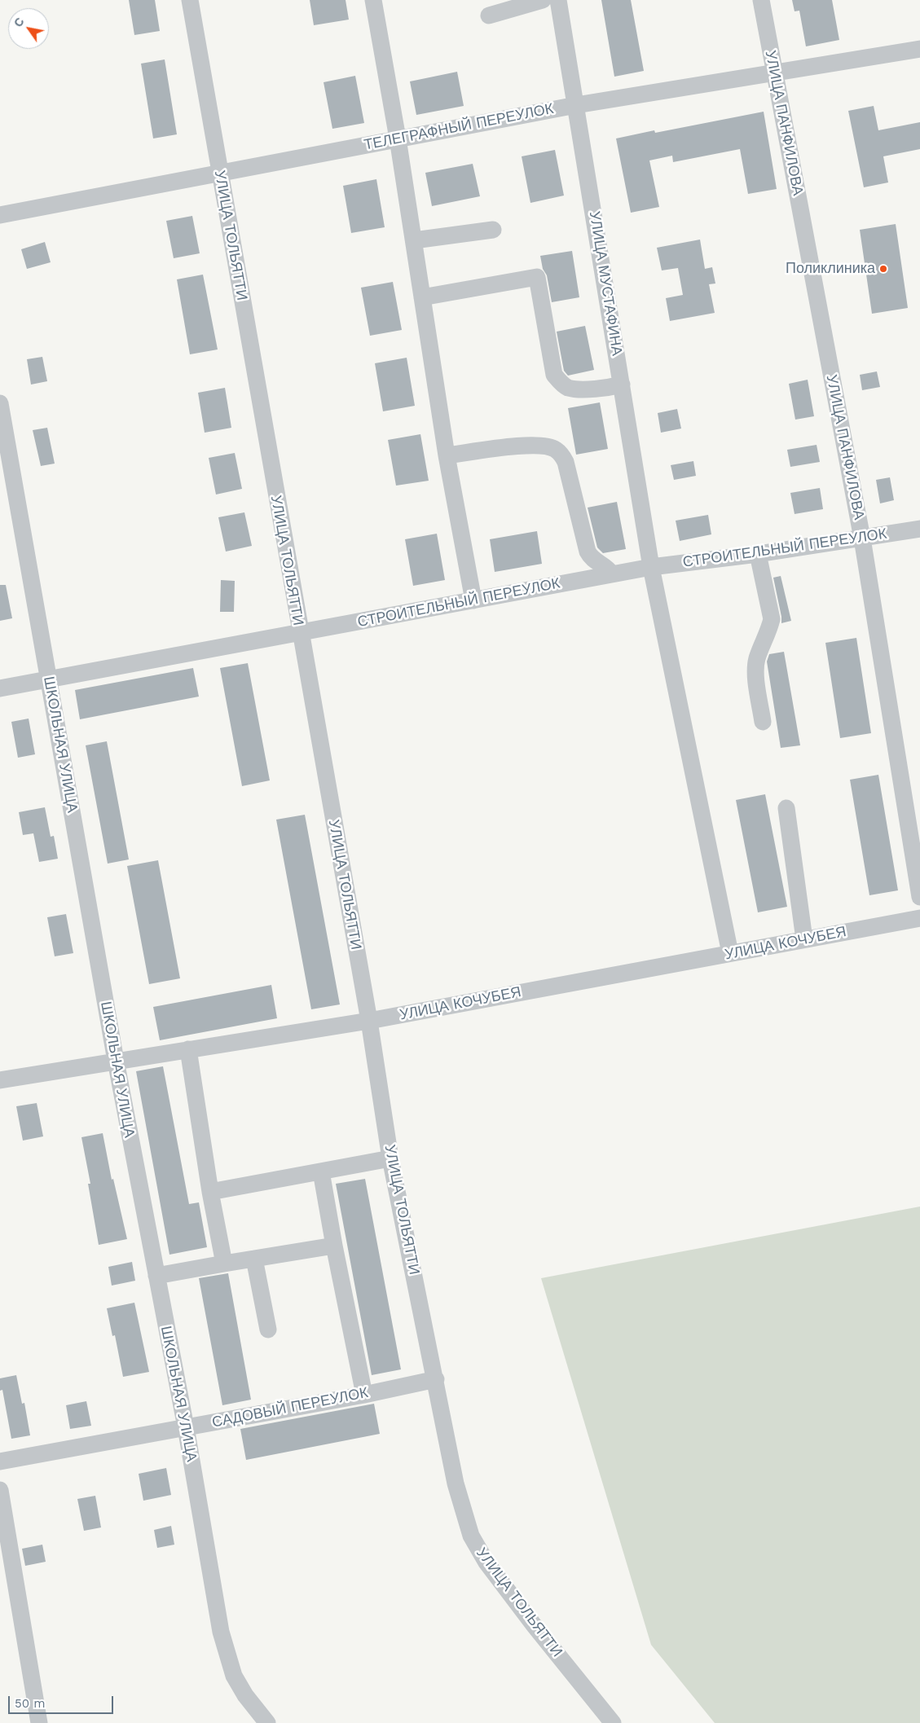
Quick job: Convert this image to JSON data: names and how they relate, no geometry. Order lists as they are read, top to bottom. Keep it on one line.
{"streets":{"street":["УЛИЦА ПАНФИЛОВА","ТЕЛЕГРАФНЫЙ ПЕРЕУЛОК","УЛИЦА ТОЛЬЯТТИ","УЛИЦА МУСТАФИНА","СТРОИТЕЛЬНЫЙ ПЕРЕУЛОК","ШКОЛЬНАЯ УЛИЦА","УЛИЦА КОЧУБЕЯ","САДОВЫЙ ПЕРЕУЛОК"]},"crossings":[["УЛИЦА ПАНФИЛОВА","ТЕЛЕГРАФНЫЙ ПЕРЕУЛОК"],["УЛИЦА ПАНФИЛОВА","СТРОИТЕЛЬНЫЙ ПЕРЕУЛОК"],["ТЕЛЕГРАФНЫЙ ПЕРЕУЛОК","УЛИЦА ТОЛЬЯТТИ"],["ТЕЛЕГРАФНЫЙ ПЕРЕУЛОК","УЛИЦА МУСТАФИНА"],["УЛИЦА ТОЛЬЯТТИ","СТРОИТЕЛЬНЫЙ ПЕРЕУЛОК"],["УЛИЦА ТОЛЬЯТТИ","УЛИЦА КОЧУБЕЯ"],["УЛИЦА ТОЛЬЯТТИ","САДОВЫЙ ПЕРЕУЛОК"],["УЛИЦА МУСТАФИНА","СТРОИТЕЛЬНЫЙ ПЕРЕУЛОК"],["УЛИЦА МУСТАФИНА","УЛИЦА КОЧУБЕЯ"],["СТРОИТЕЛЬНЫЙ ПЕРЕУЛОК","ШКОЛЬНАЯ УЛИЦА"],["ШКОЛЬНАЯ УЛИЦА","УЛИЦА КОЧУБЕЯ"],["ШКОЛЬНАЯ УЛИЦА","САДОВЫЙ ПЕРЕУЛОК"]],"places":["Поликлиника"],"scale_bar":"50 m","north":"top left"}
